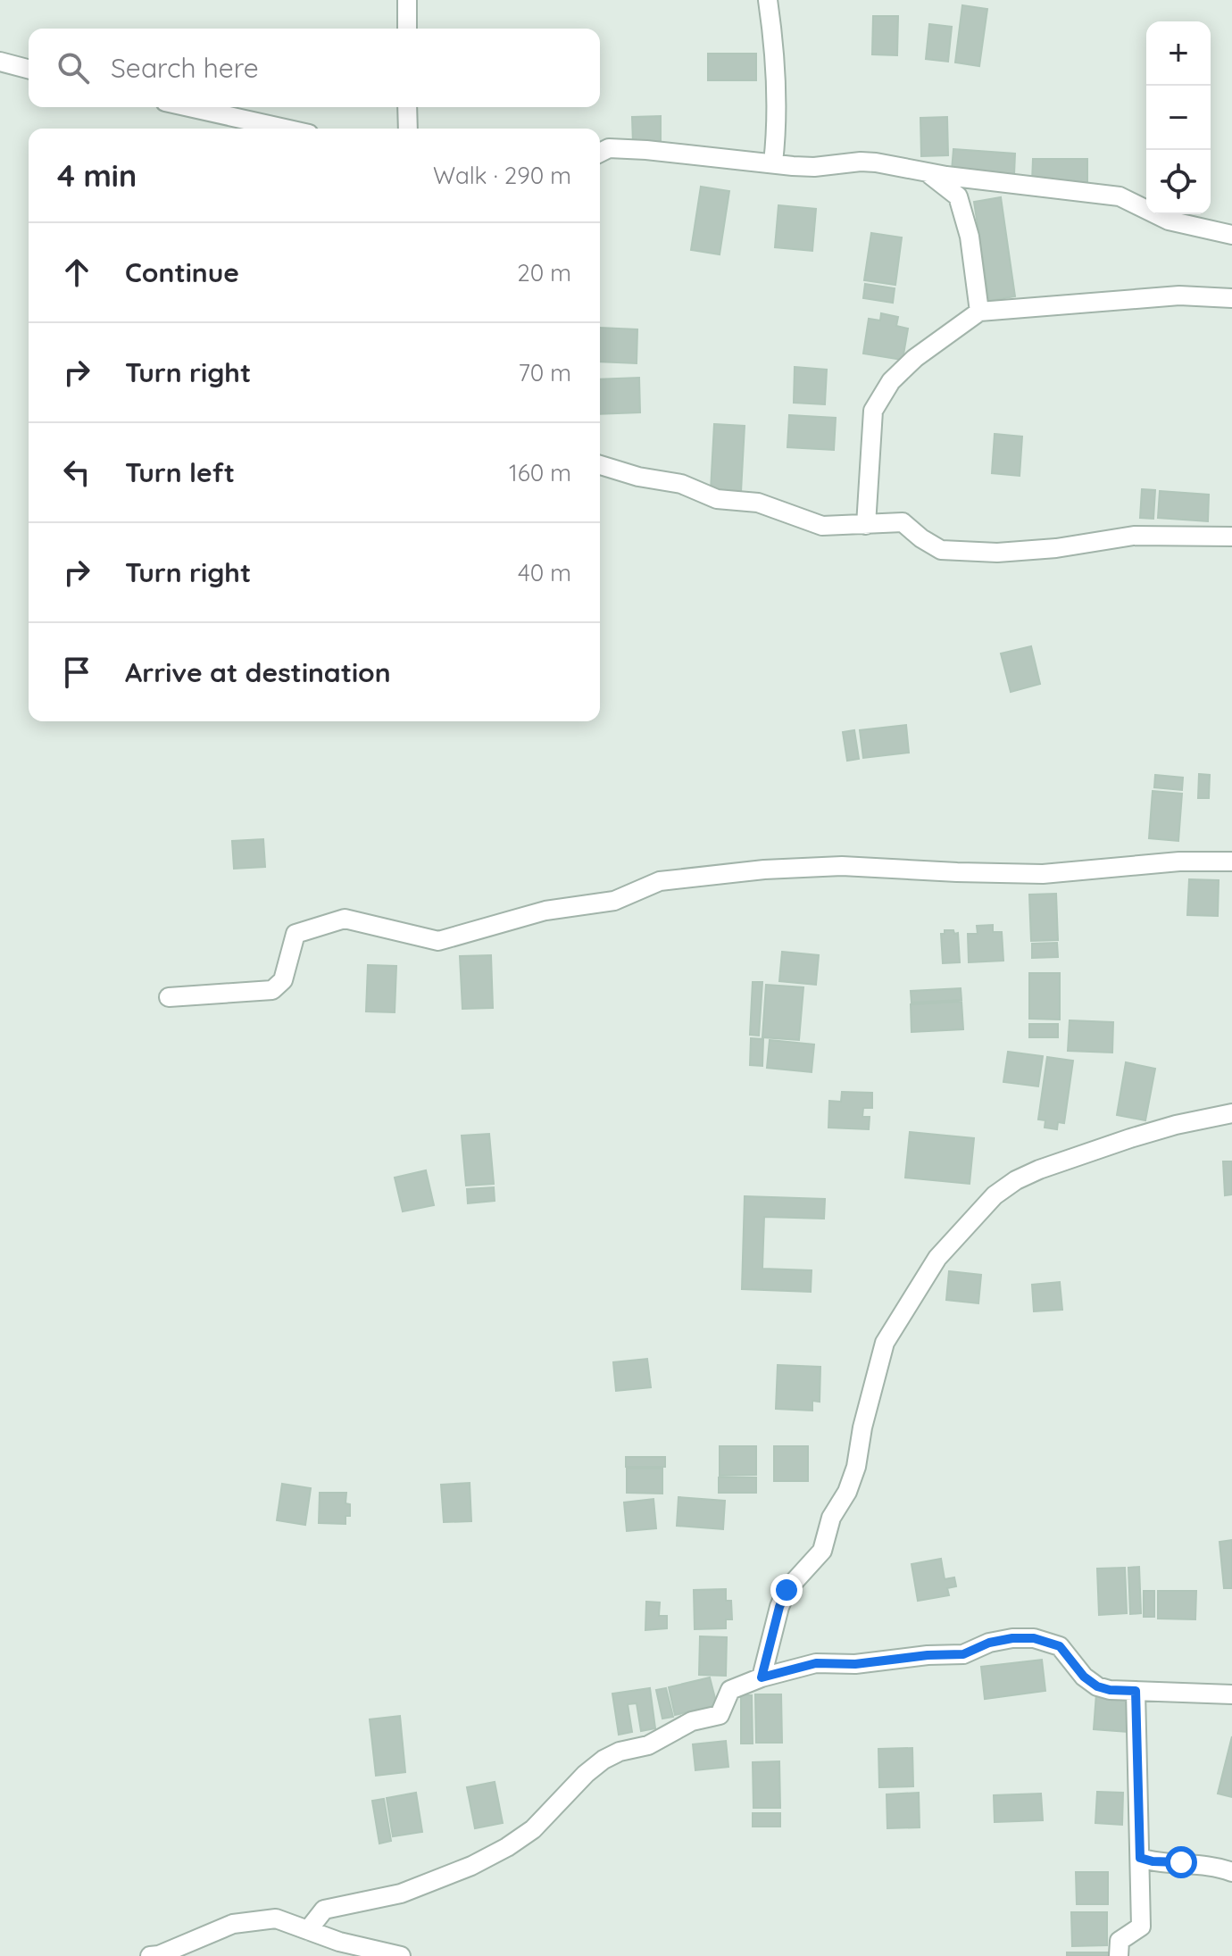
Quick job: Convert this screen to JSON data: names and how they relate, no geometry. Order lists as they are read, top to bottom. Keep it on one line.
{"page":{"map_buttons":["+","−"],"search":"Search here","heading":["4 min","Walk · 290 m"],"list":[["Continue","20 m"],["Turn right","70 m"],["Turn left","160 m"],["Turn right","40 m"],"Arrive at destination"]}}
